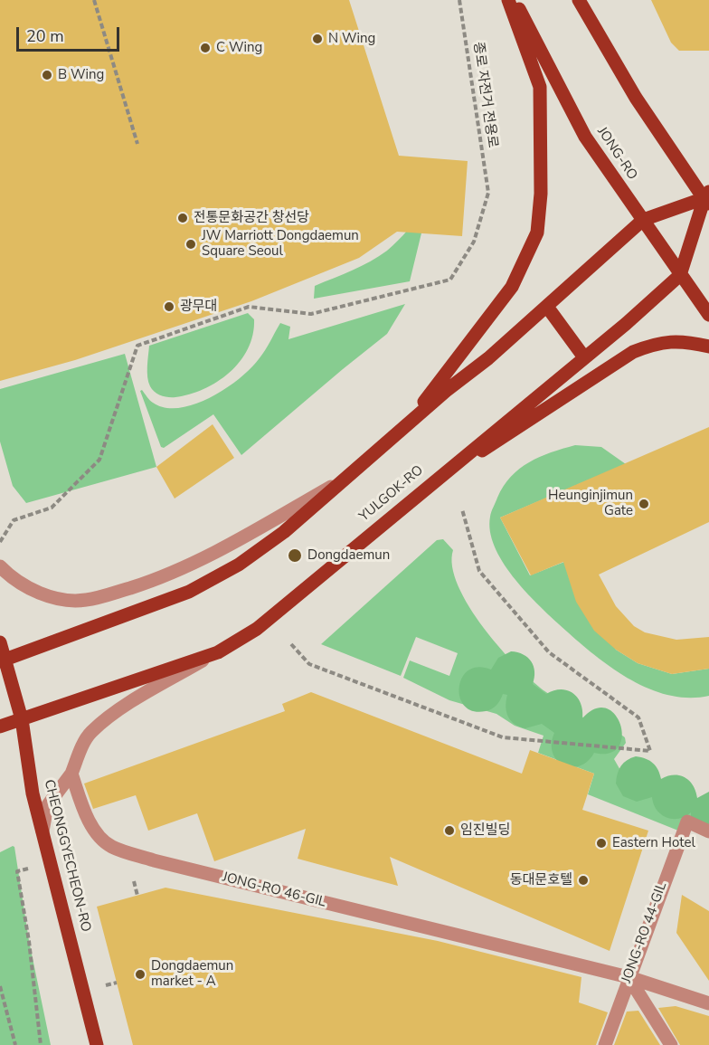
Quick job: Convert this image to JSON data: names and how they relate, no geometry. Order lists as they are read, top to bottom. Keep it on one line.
{"streets":{"main road":["JONG-RO","YULGOK-RO","CHEONGGYECHEON-RO"],"street":["JONG-RO 46-GIL","JONG-RO 44-GIL"],"path":["종로 자전거 전용로"]},"crossings":[["JONG-RO","YULGOK-RO"],["YULGOK-RO","CHEONGGYECHEON-RO"],["JONG-RO 46-GIL","JONG-RO 44-GIL"]],"places":["N Wing","C Wing","B Wing","전통문화공간 창선당","JW Marriott Dongdaemun Square Seoul","광무대","Heunginjimun Gate","Dongdaemun","임진빌딩","Eastern Hotel","동대문호텔","Dongdaemun market - A"],"scale_bar":"20 m"}
